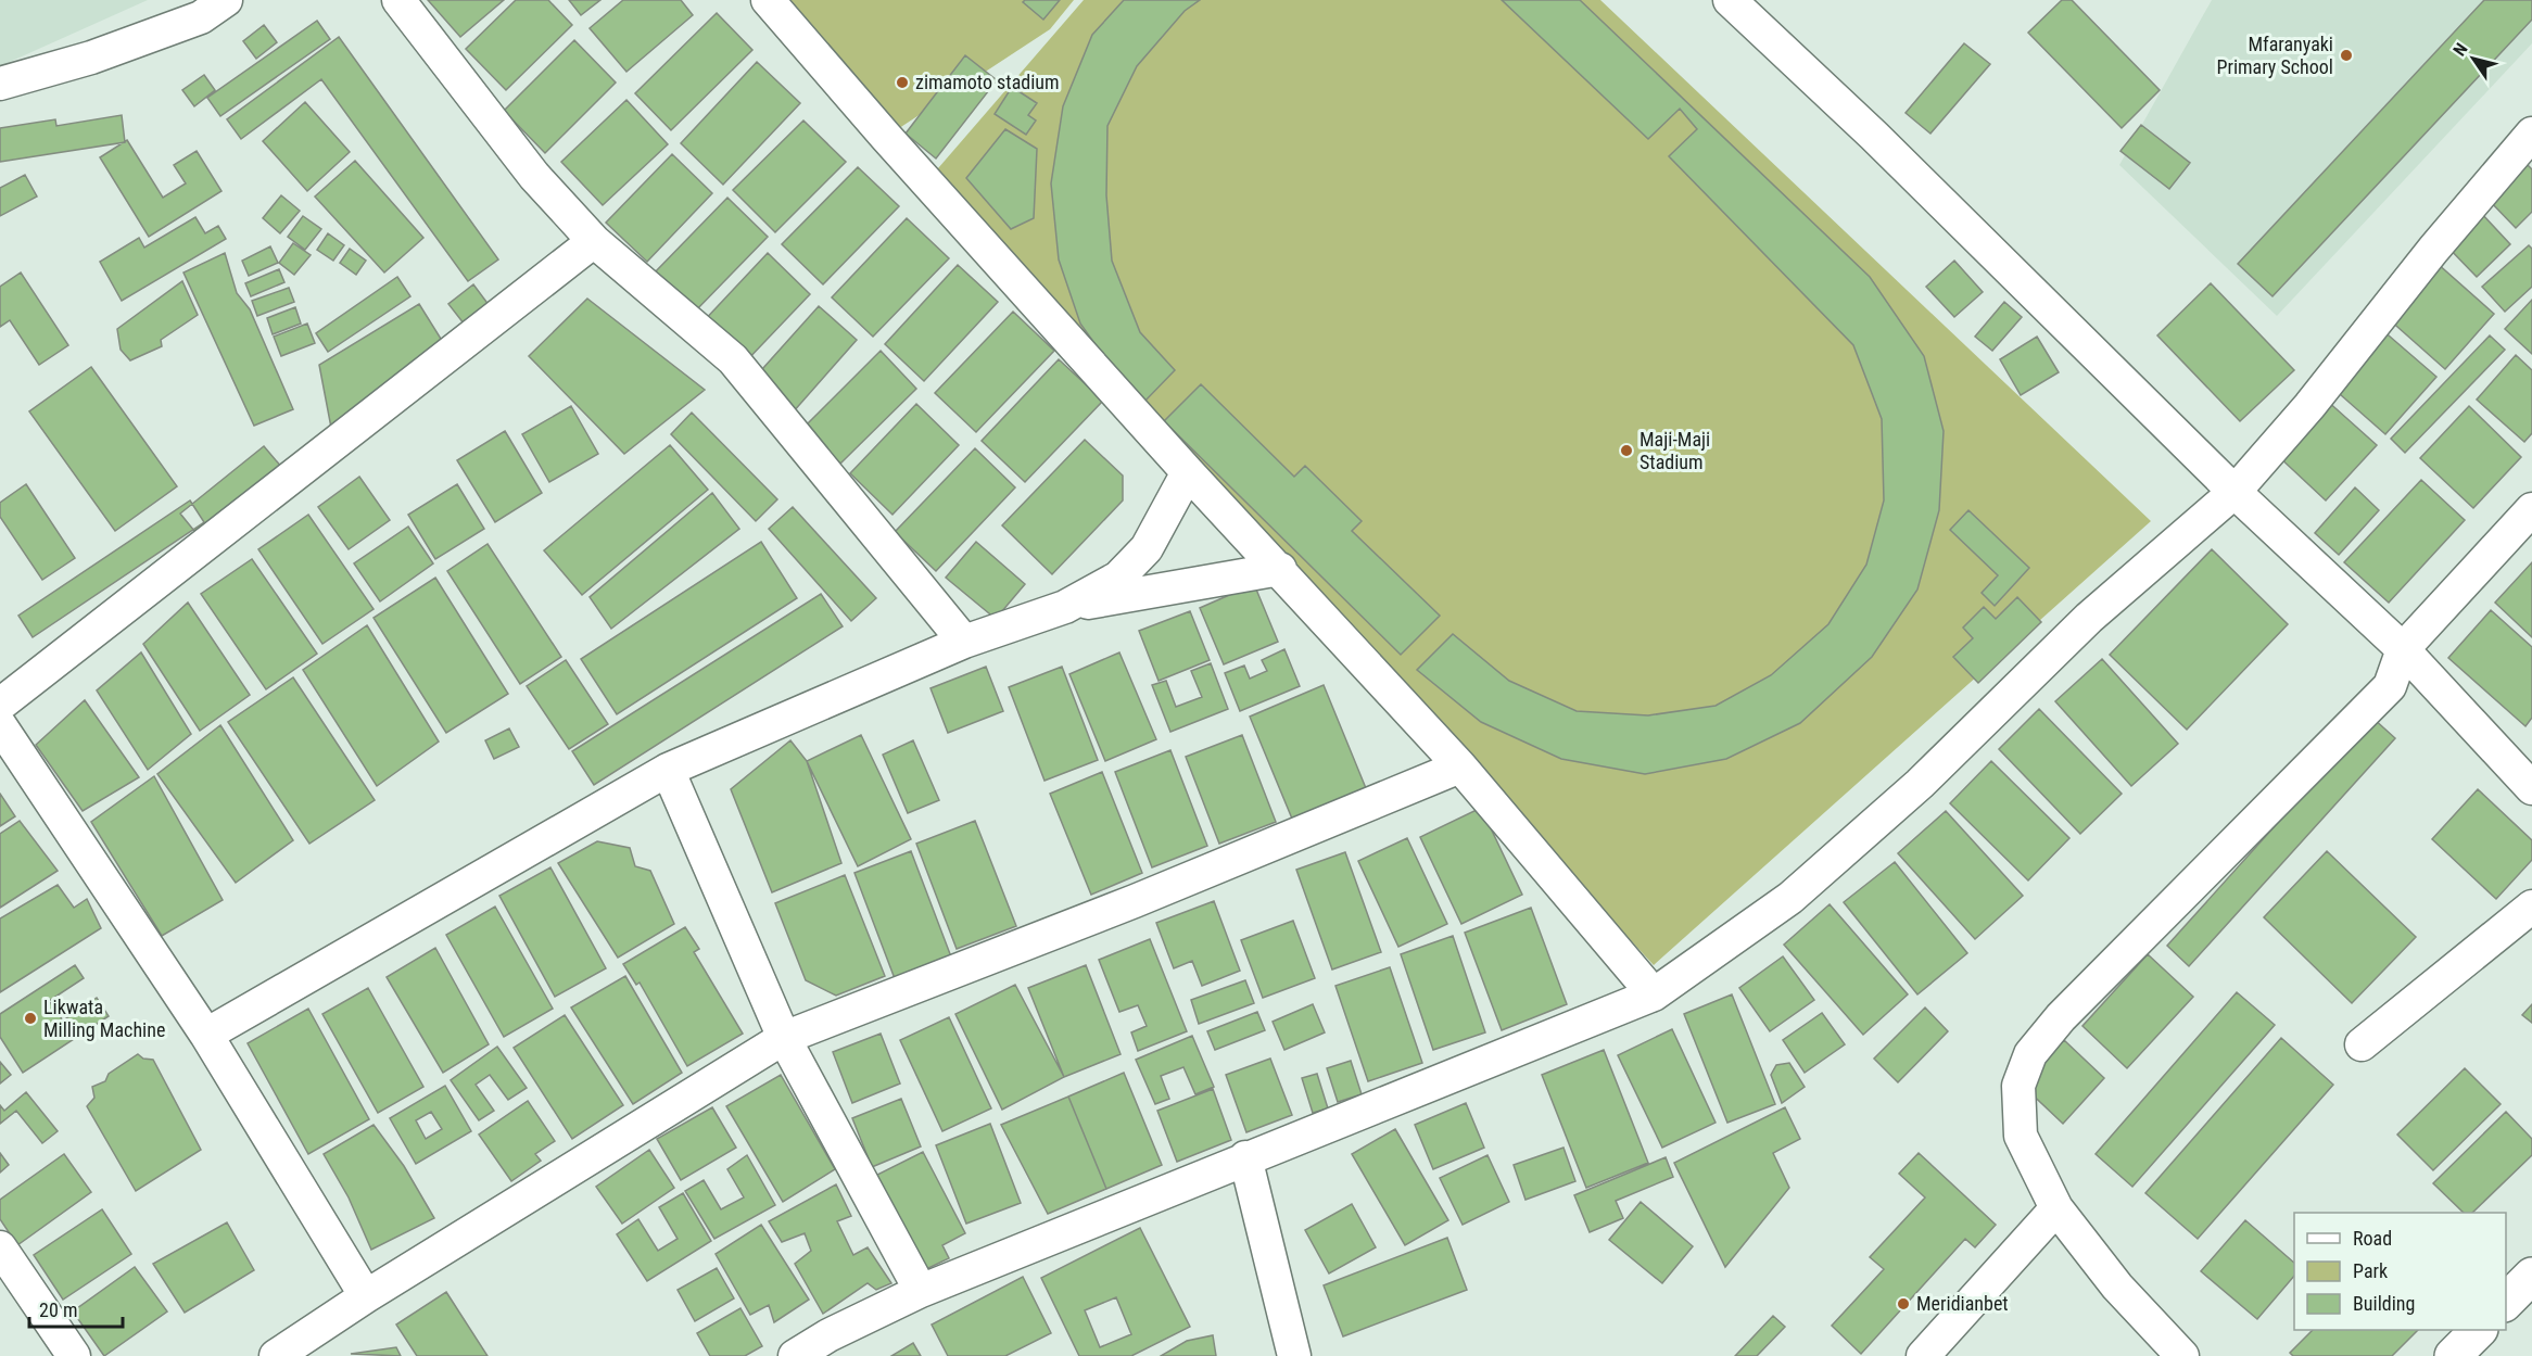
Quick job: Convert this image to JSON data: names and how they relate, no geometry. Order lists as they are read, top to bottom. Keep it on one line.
{"places":["Mfaranyaki Primary School","zimamoto stadium","Maji-Maji Stadium","Likwata Milling Machine","Meridianbet"],"legend":["Road","Park","Building"],"scale_bar":"20 m","north":"top left"}
